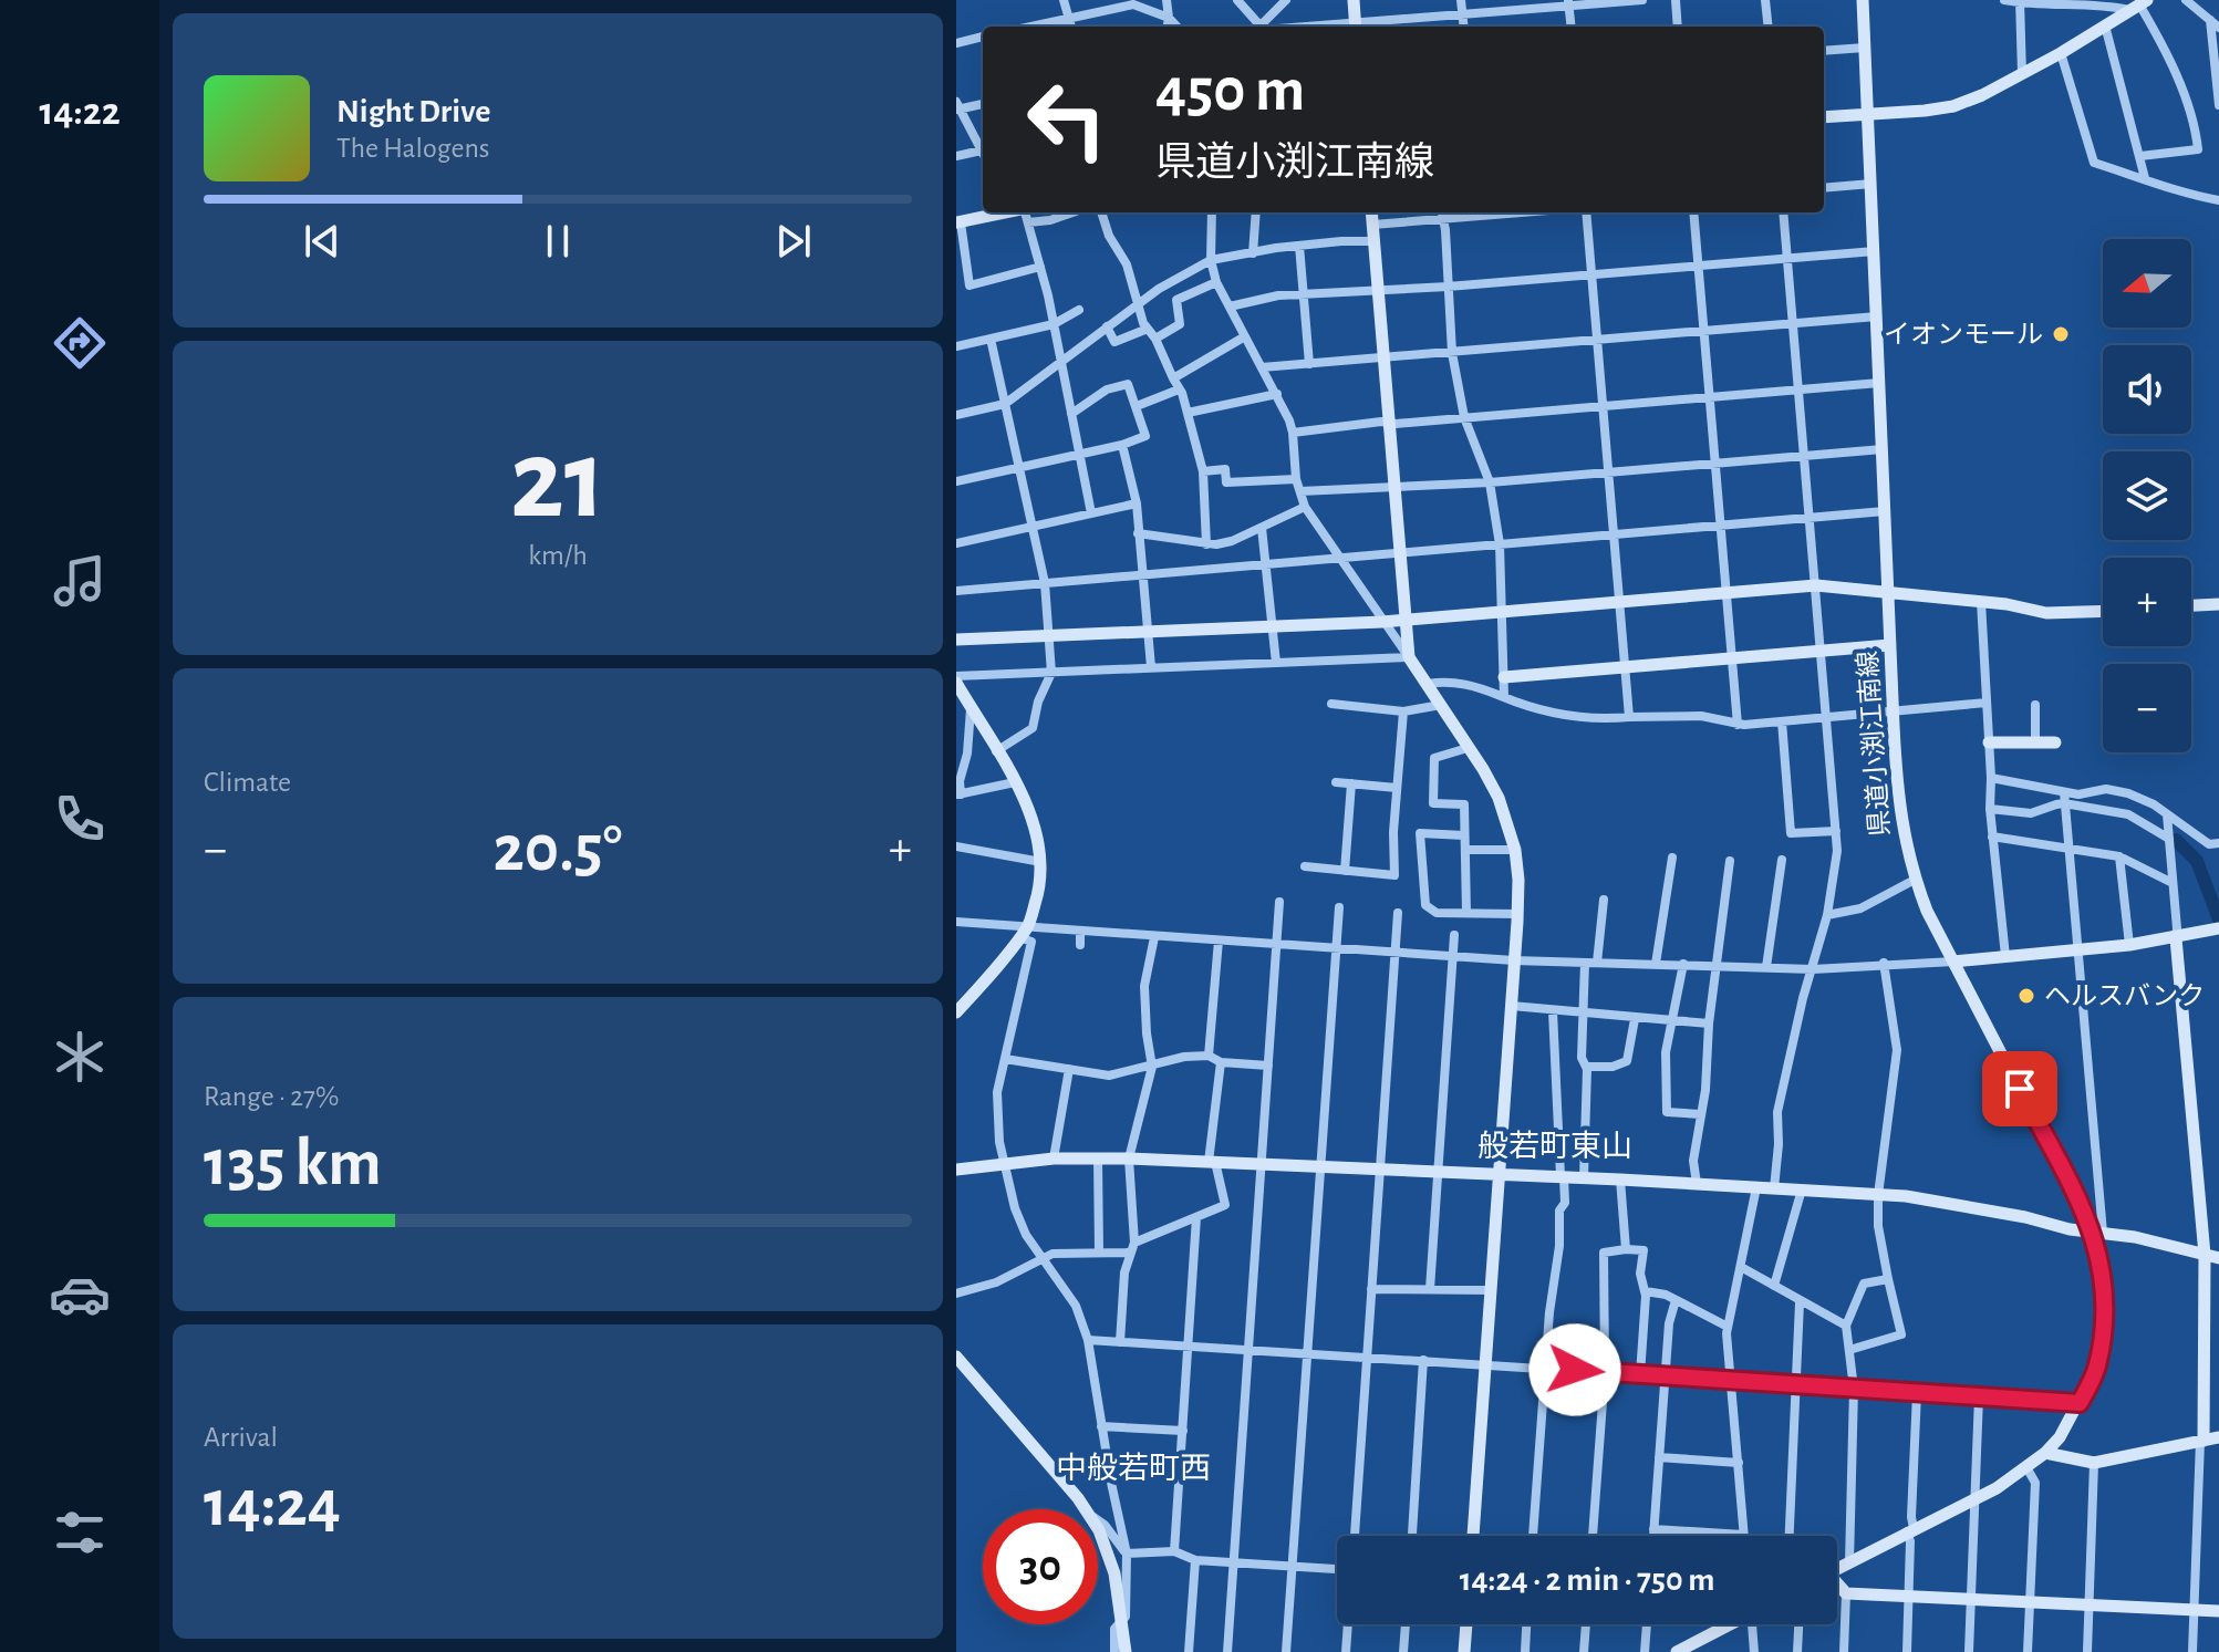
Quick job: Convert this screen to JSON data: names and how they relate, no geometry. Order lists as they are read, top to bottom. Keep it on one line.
{"streets":{"street":["県道小渕江南線"]},"districts":["般若町東山","中般若町西"],"places":["イオンモール","ヘルスバンク"],"north":"left","page":{"tabs":"14:22","turn":["450 m","県道小渕江南線"],"song":["Night Drive","The Halogens"],"map_buttons":["+","−"],"tile":[["21","km/h"],"Climate",["Range · 27%","135 km"],["Arrival","14:24"]],"heat":["−","20.5°","+"],"limit":"30","trip":"14:24 · 2 min · 750 m"}}
